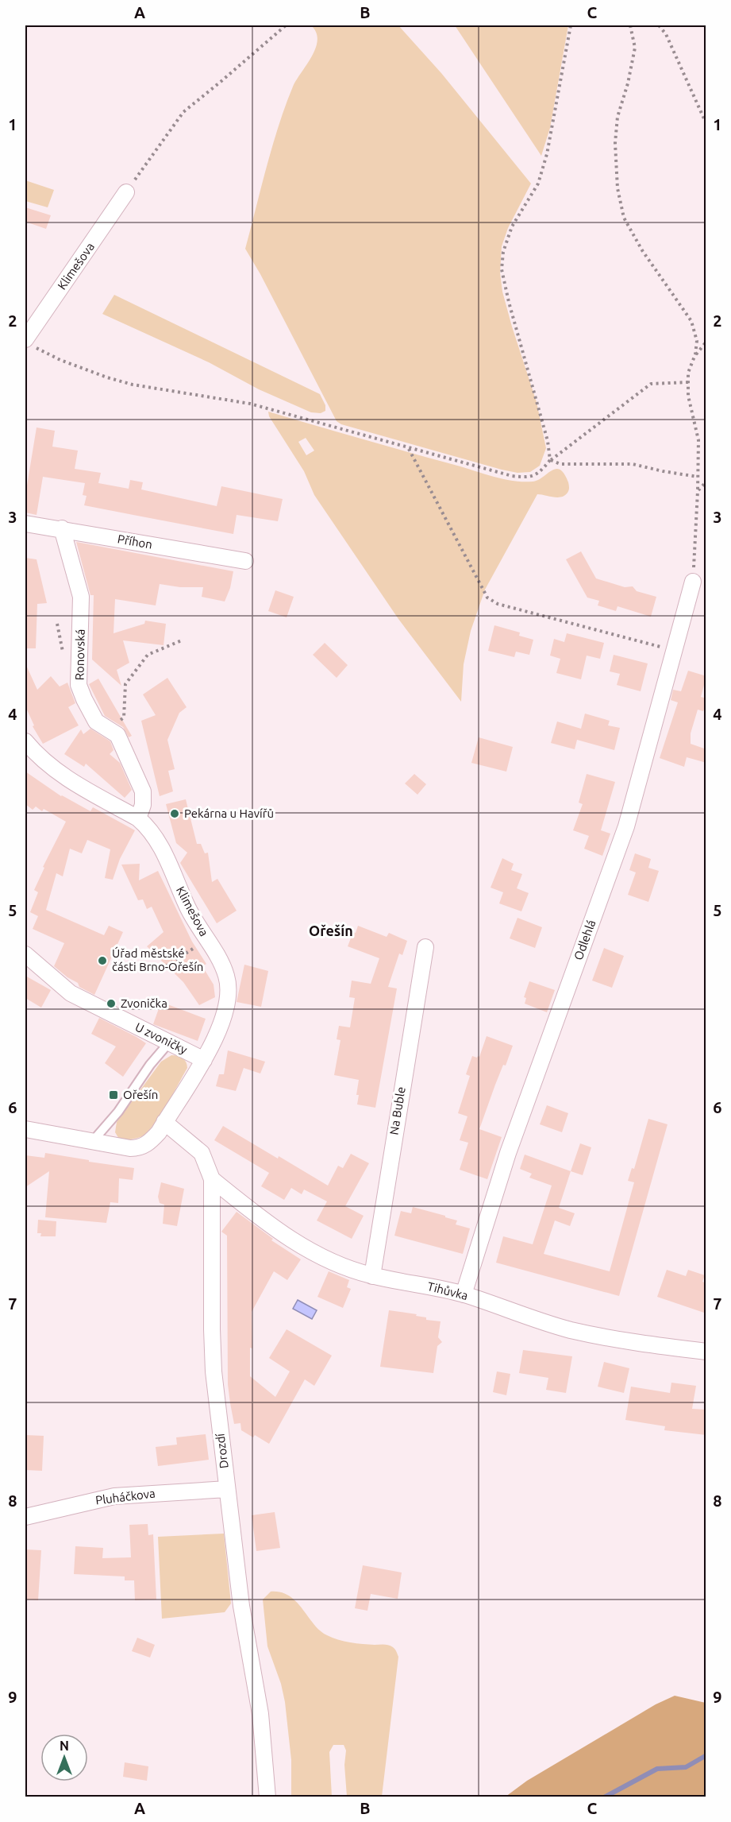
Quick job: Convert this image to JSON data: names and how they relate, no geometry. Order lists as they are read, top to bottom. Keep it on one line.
{"streets":{"street":["Klimešova","Příhon","Ronovská","Odlehlá","U zvoničky","Na Buble","Tihůvka","Drozdí","Pluháčkova"]},"crossings":[["Klimešova","Ronovská"],["Klimešova","U zvoničky"],["Klimešova","Drozdí"],["Příhon","Ronovská"],["Odlehlá","Tihůvka"],["Na Buble","Tihůvka"],["Tihůvka","Drozdí"],["Drozdí","Pluháčkova"]],"districts":["Ořešín"],"places":{"other":["Pekárna u Havířů","Úřad městské části Brno-Ořešín","Zvonička"],"transit":["Ořešín"]},"north":"top","grid":{"columns":["A","B","C"],"rows":["1","2","3","4","5","6","7","8","9"]}}
